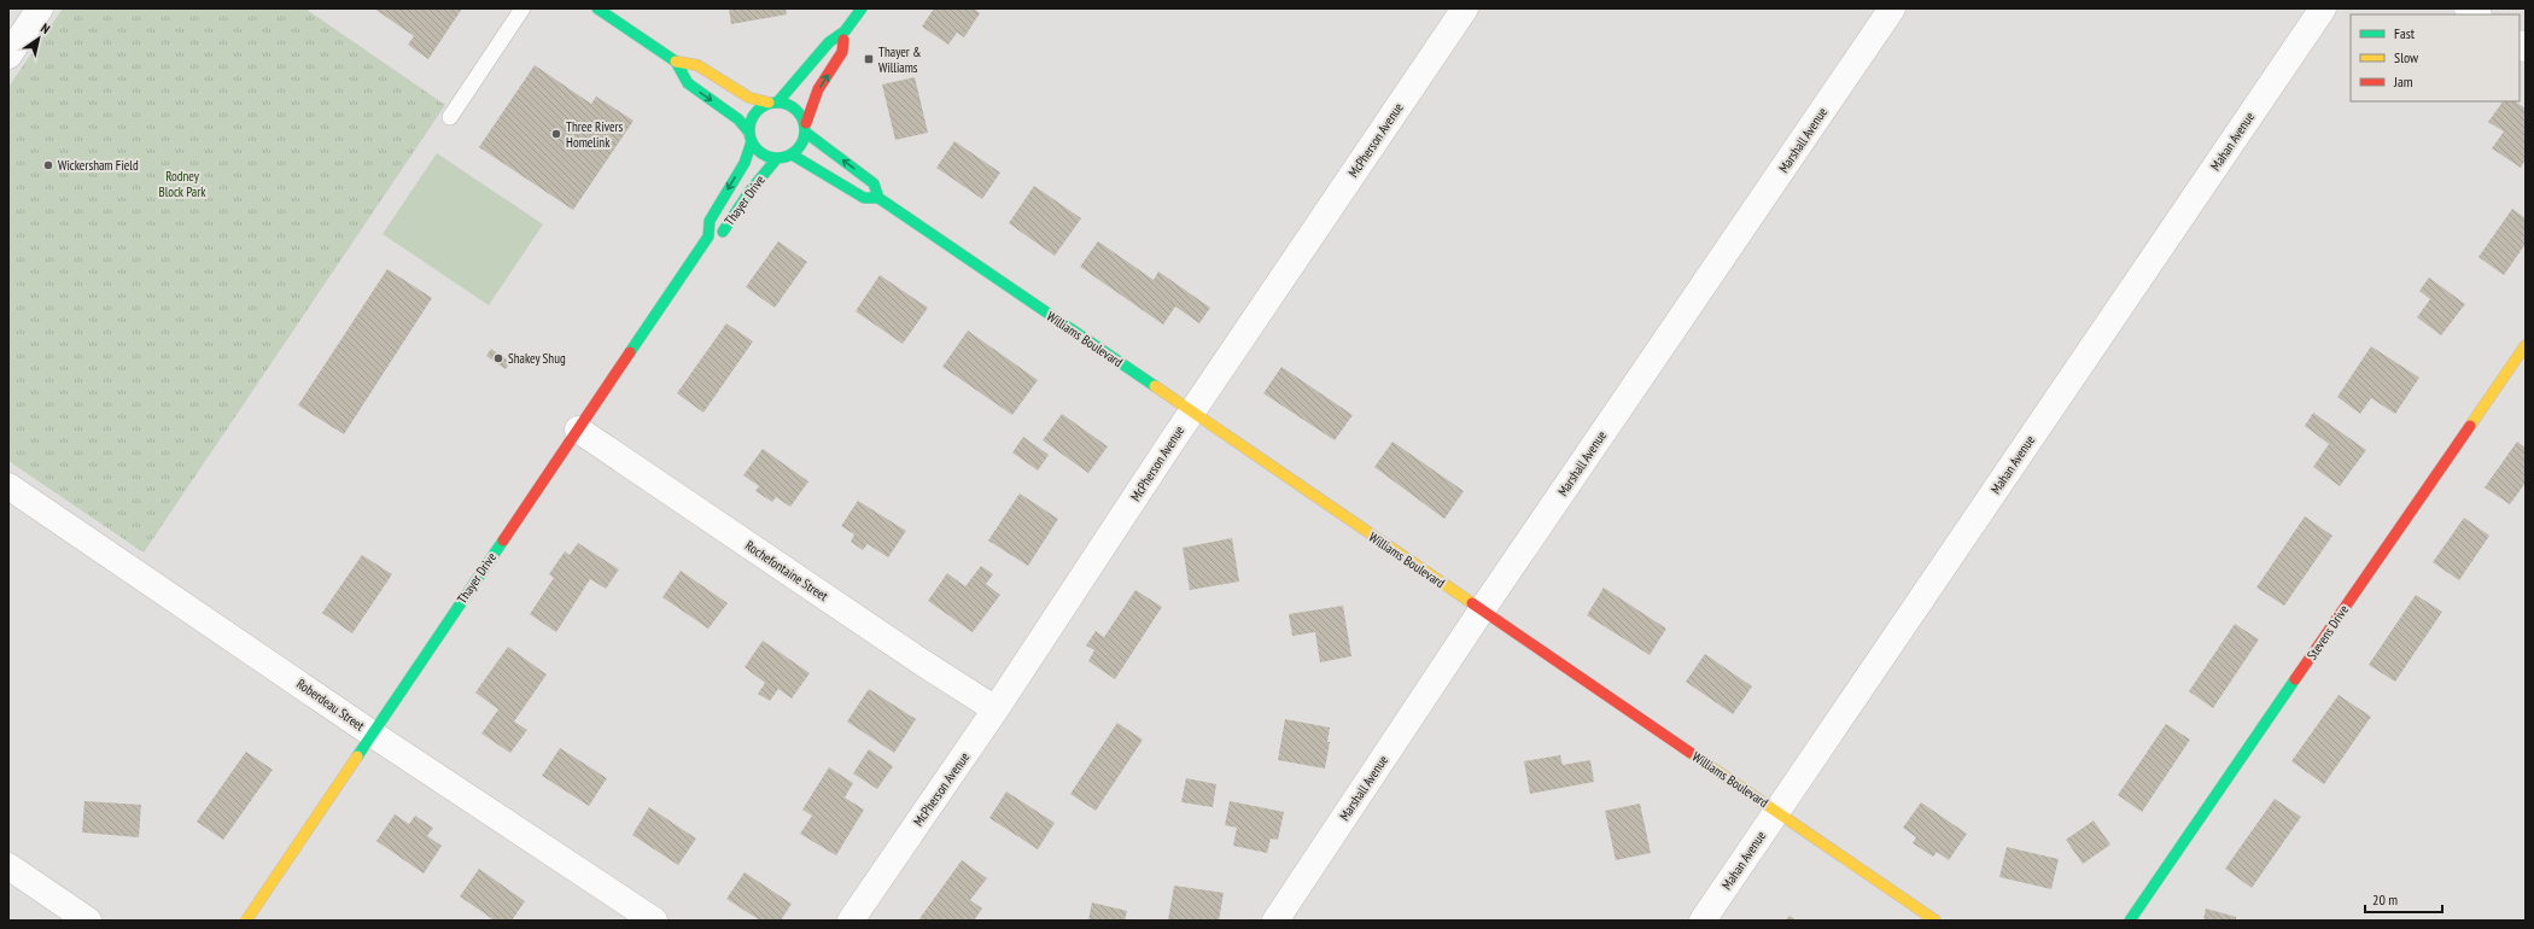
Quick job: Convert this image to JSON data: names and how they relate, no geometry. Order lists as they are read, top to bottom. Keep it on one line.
{"streets":{"street":["McPherson Avenue","Marshall Avenue","Mahan Avenue","Thayer Drive","Williams Boulevard","Rochefontaine Street","Stevens Drive","Roberdeau Street"]},"crossings":[["McPherson Avenue","Williams Boulevard"],["McPherson Avenue","Rochefontaine Street"],["Marshall Avenue","Williams Boulevard"],["Mahan Avenue","Williams Boulevard"],["Thayer Drive","Williams Boulevard"],["Thayer Drive","Rochefontaine Street"],["Thayer Drive","Roberdeau Street"]],"parks":["Rodney Block Park"],"places":{"transit":["Thayer & Williams"],"other":["Three Rivers Homelink","Wickersham Field","Shakey Shug"]},"legend":["Fast","Slow","Jam"],"scale_bar":"20 m","north":"top right"}
